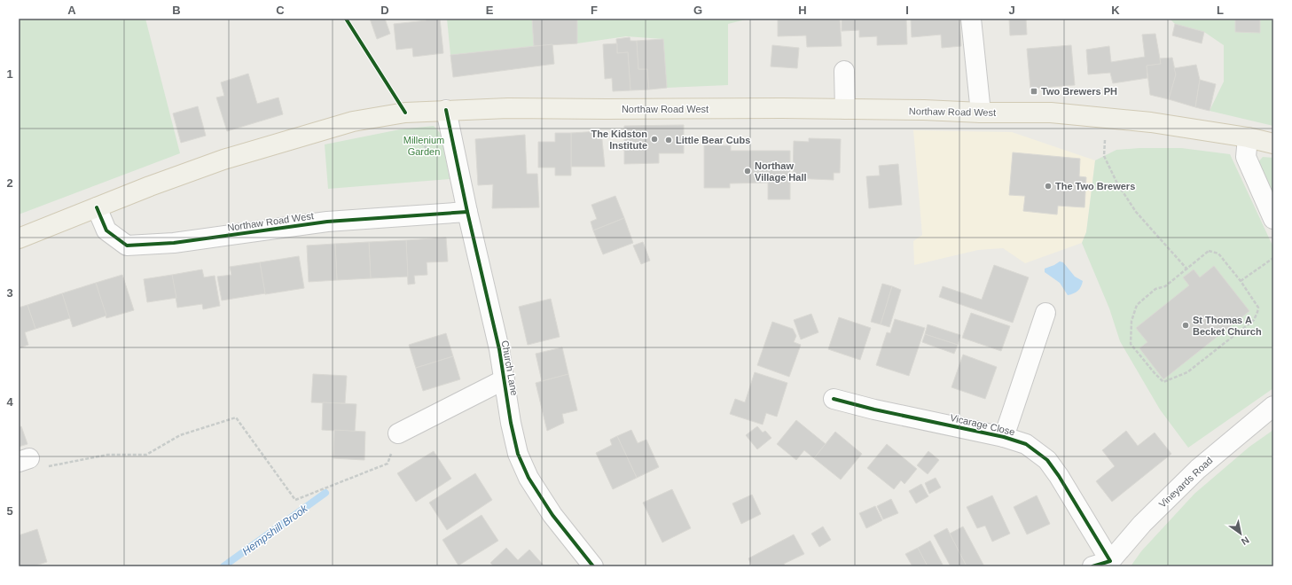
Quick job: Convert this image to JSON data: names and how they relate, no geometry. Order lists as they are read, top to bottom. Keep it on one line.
{"streets":{"main road":["Northaw Road West"],"street":["Church Lane","Vicarage Close","Vineyards Road"]},"crossings":[["Northaw Road West","Church Lane"],["Vicarage Close","Vineyards Road"]],"water":["Hempshill Brook"],"parks":["Millenium Garden"],"places":{"transit":["Two Brewers PH"],"other":["The Kidston Institute","Little Bear Cubs","Northaw Village Hall","The Two Brewers","St Thomas A Becket Church"]},"north":"bottom right","grid":{"columns":["A","B","C","D","E","F","G","H","I","J","K","L"],"rows":["1","2","3","4","5"]}}
